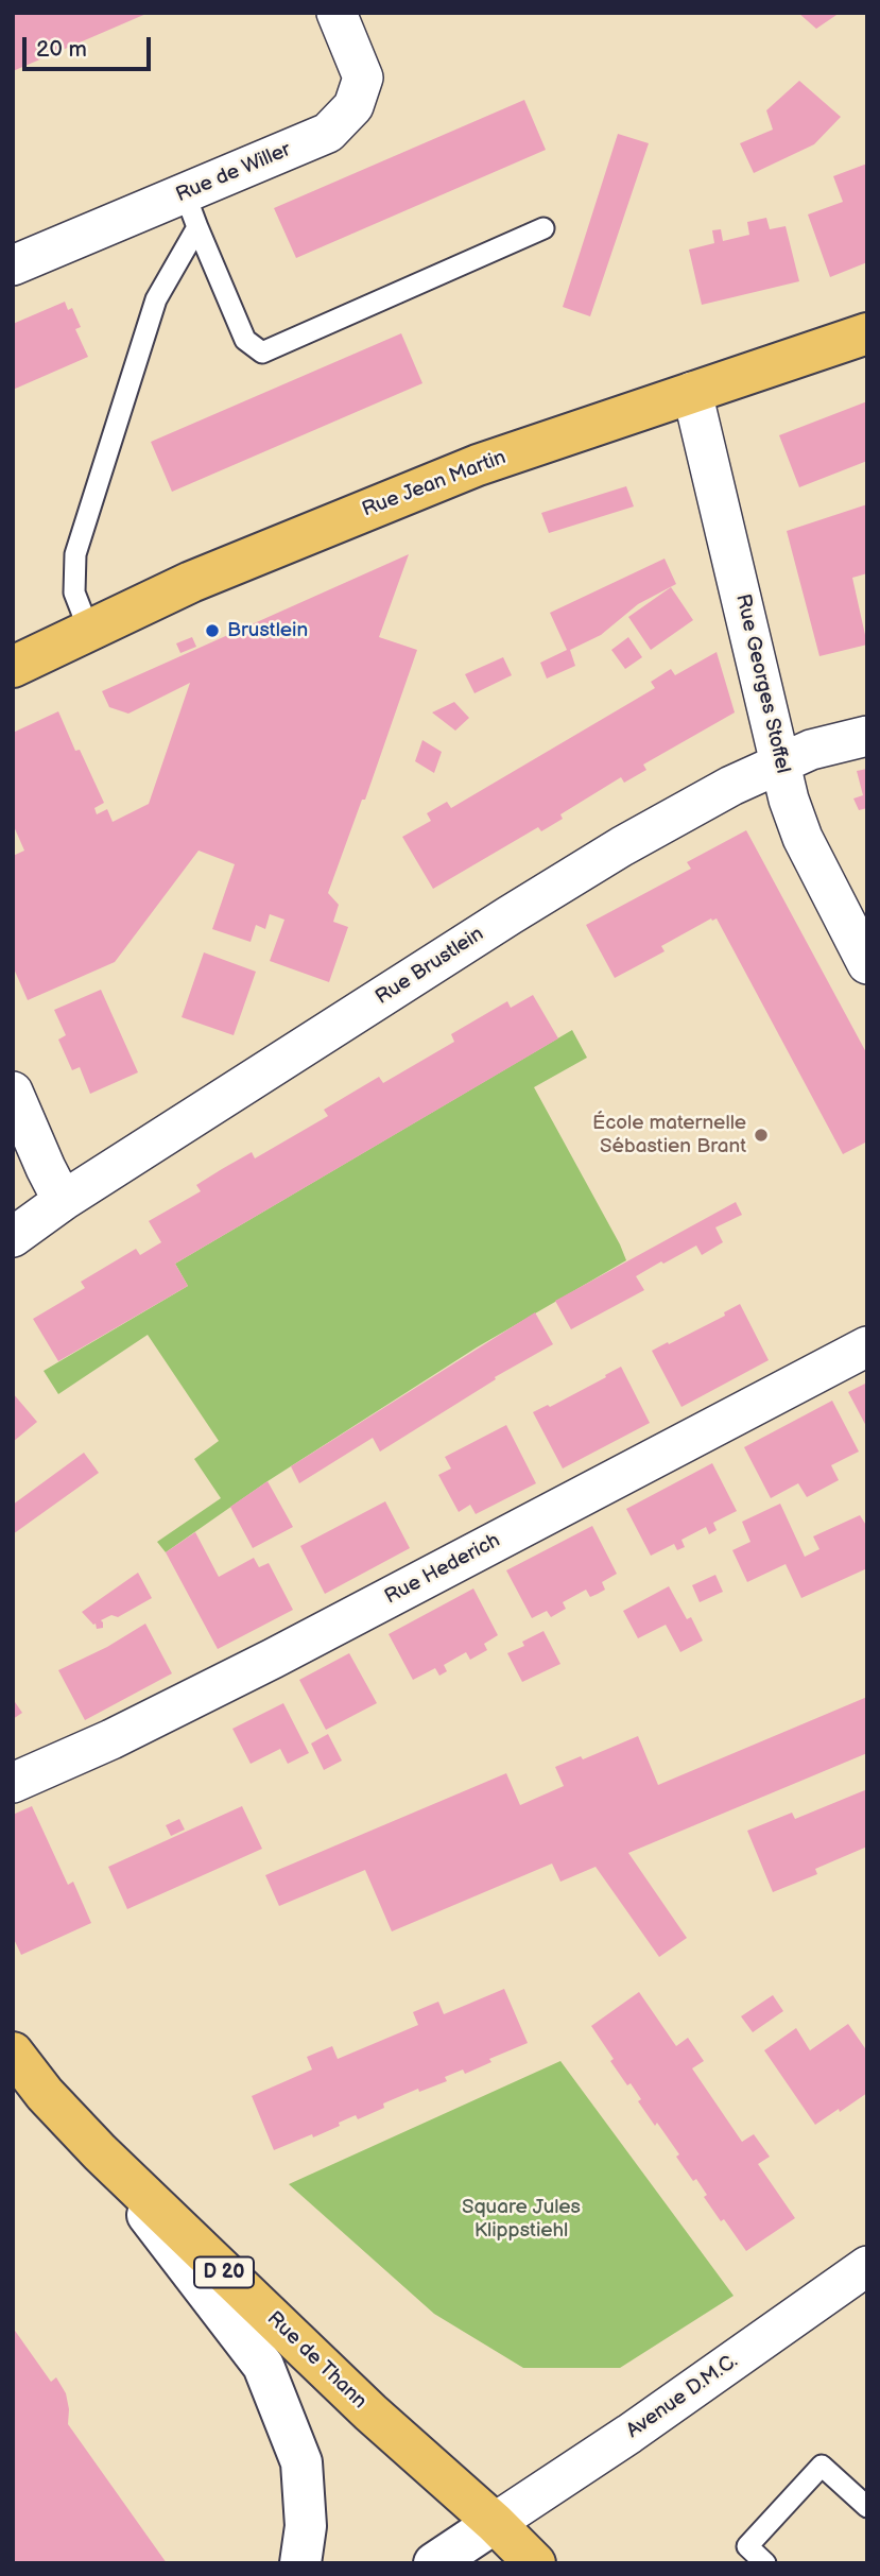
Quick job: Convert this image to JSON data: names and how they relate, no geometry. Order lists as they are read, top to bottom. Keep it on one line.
{"streets":{"main road":["Rue Jean Martin","D 20","Rue de Thann"],"street":["Rue de Willer","Rue Georges Stoffel","Rue Brustlein","Rue Hederich","Avenue D.M.C."]},"crossings":[["Rue Jean Martin","Rue Georges Stoffel"],["Rue Georges Stoffel","Rue Brustlein"],["Rue de Thann","Avenue D.M.C."]],"parks":["Square Jules Klippstiehl"],"places":["Brustlein","École maternelle Sébastien Brant"],"scale_bar":"20 m"}
